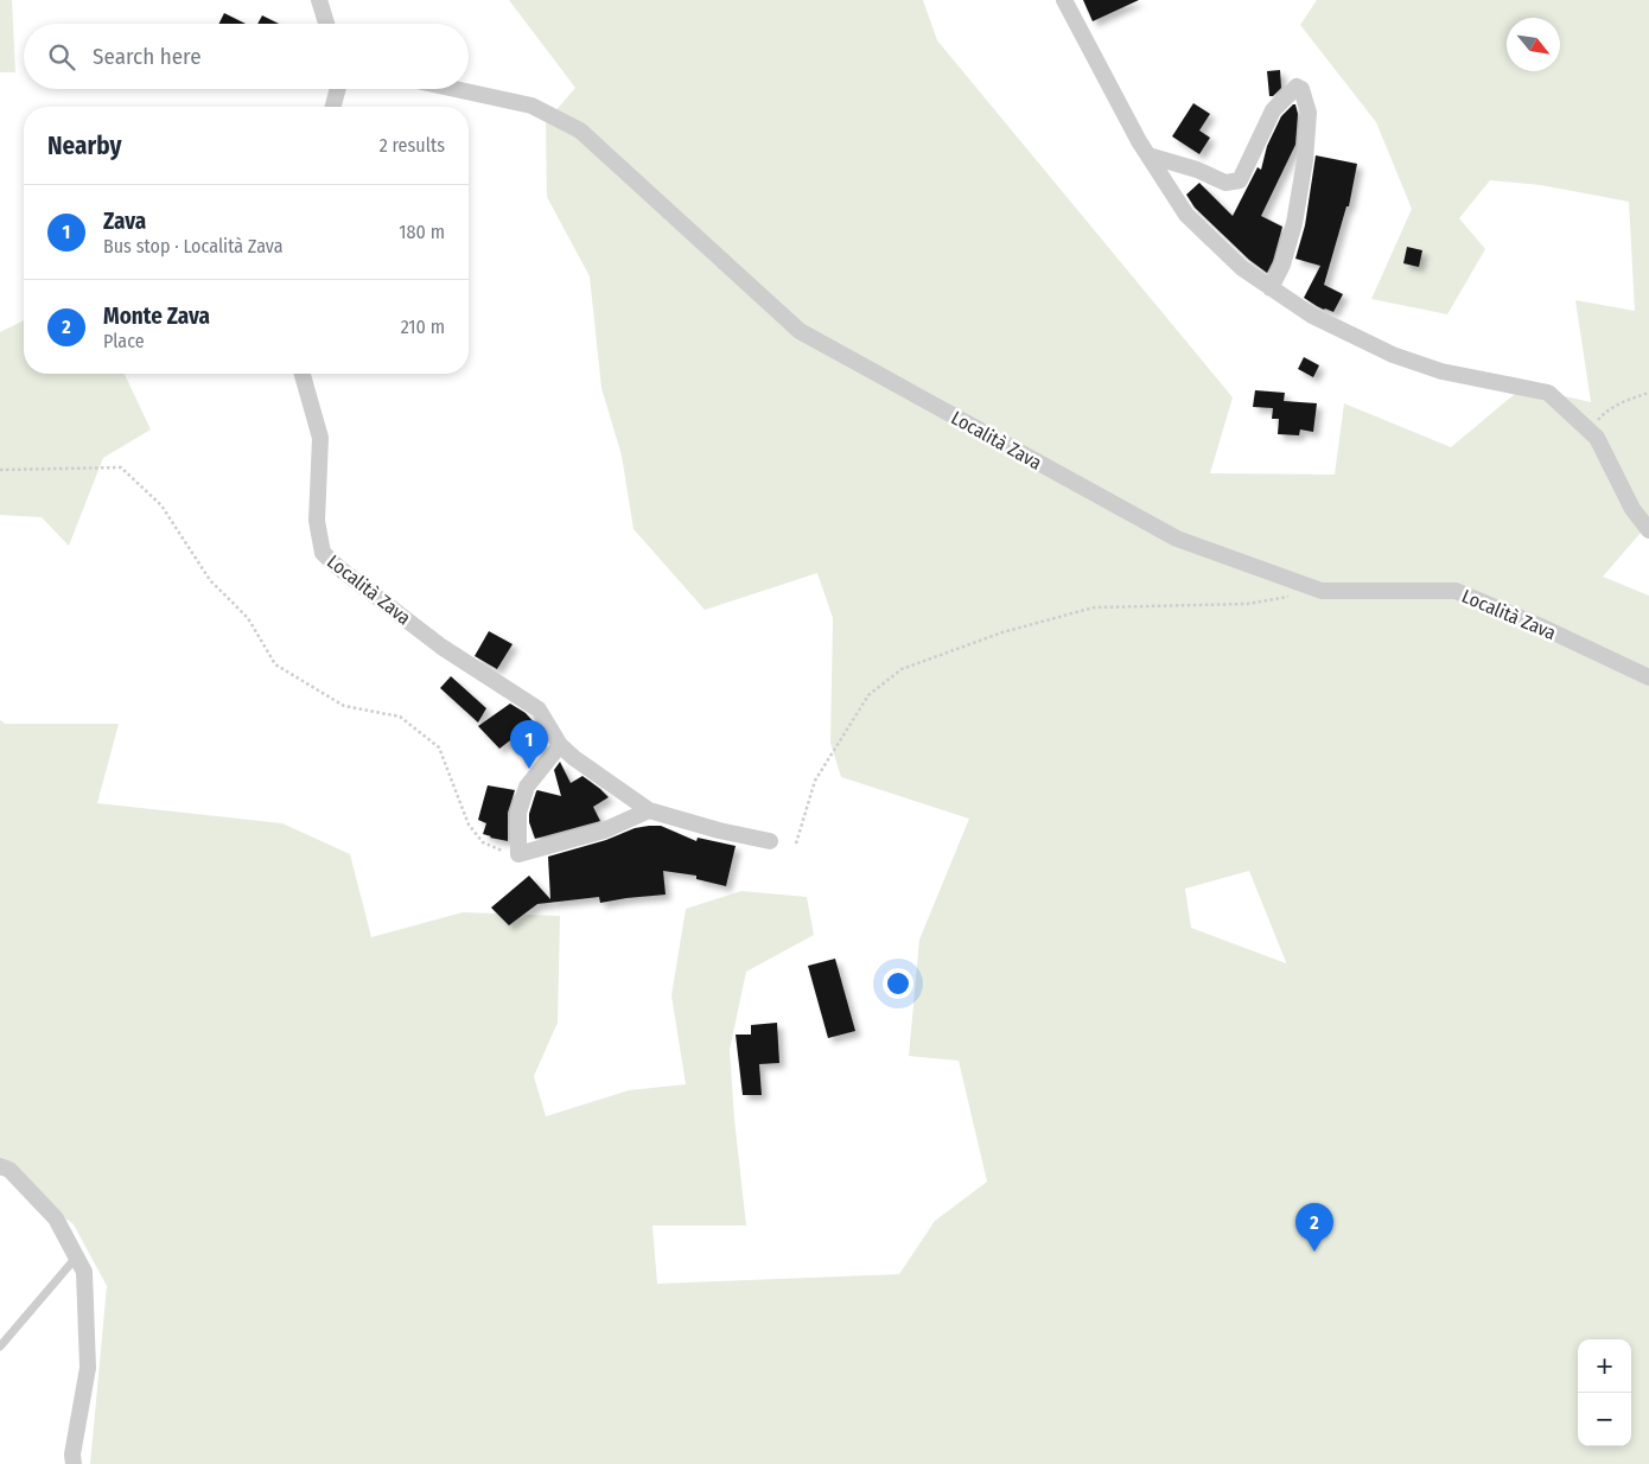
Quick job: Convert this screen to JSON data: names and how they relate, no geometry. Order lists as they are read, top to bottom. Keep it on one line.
{"streets":{"street":["Località Zava"]},"north":"bottom right","page":{"search":"Search here","heading":["Nearby","2 results"],"list":[{"mark":"1","name":"Zava","note":"Bus stop · Località Zava","value":"180 m"},{"mark":"2","name":"Monte Zava","note":"Place","value":"210 m"}],"pins":["1","2"],"map_buttons":["+","−"]}}
